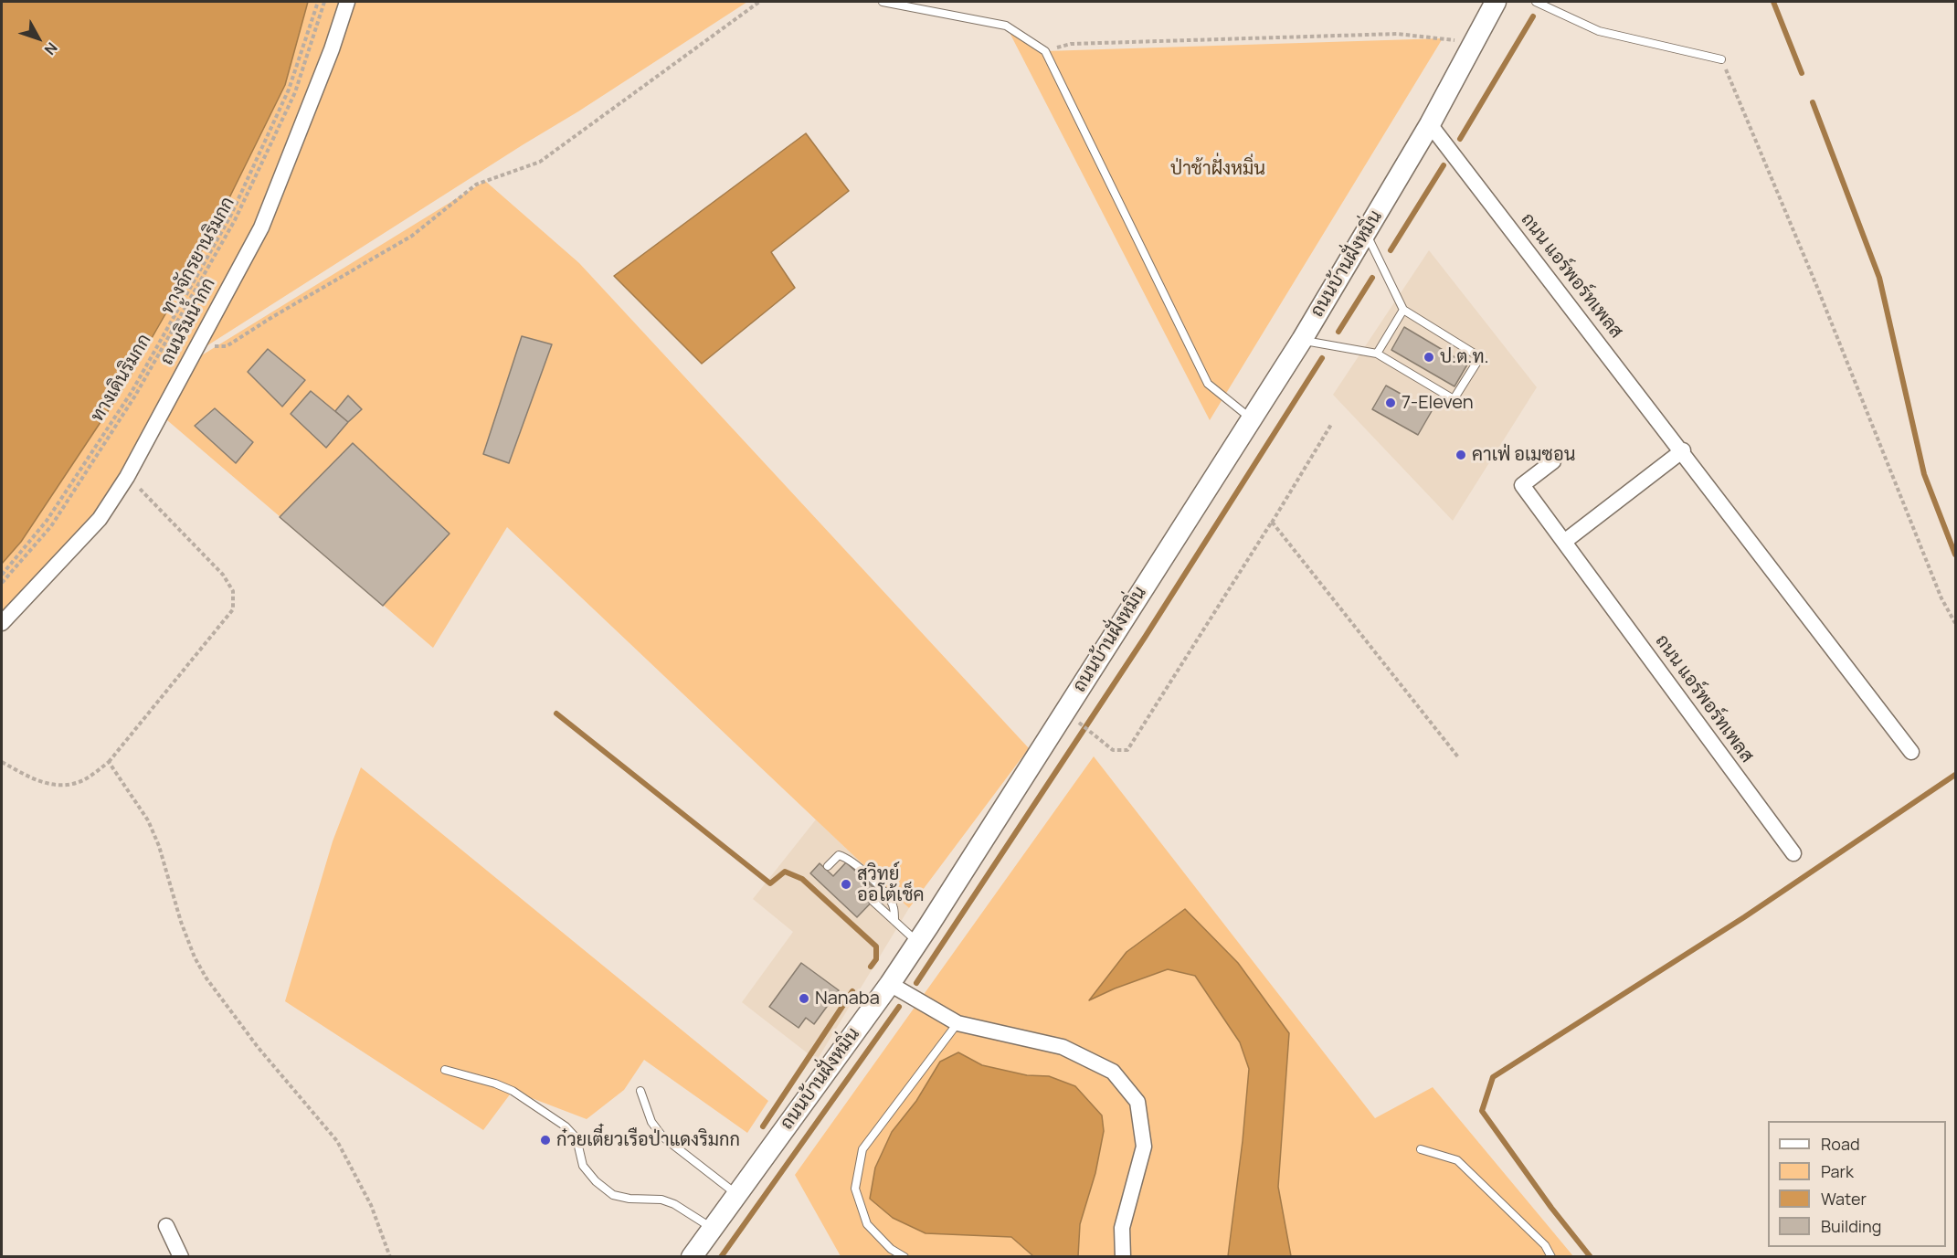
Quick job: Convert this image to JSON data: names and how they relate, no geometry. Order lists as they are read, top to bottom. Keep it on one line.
{"streets":{"street":["ถนนบ้านฝั่งหมิ่น","ถนน แอร์พอร์ทเพลส","ถนนริมน้ำกก"],"path":["ทางจักรยานริมกก","ทางเดินริมกก"]},"crossings":[["ถนนบ้านฝั่งหมิ่น","ถนน แอร์พอร์ทเพลส"]],"parks":["ป่าช้าฝั่งหมิ่น"],"places":["ป.ต.ท.","7-Eleven","คาเฟ่ อเมซอน","สุวิทย์ ออโต้เช็ค","Nanaba","ก๋วยเตี๋ยวเรือป่าแดงริมกก"],"legend":["Road","Park","Water","Building"],"north":"bottom right"}
